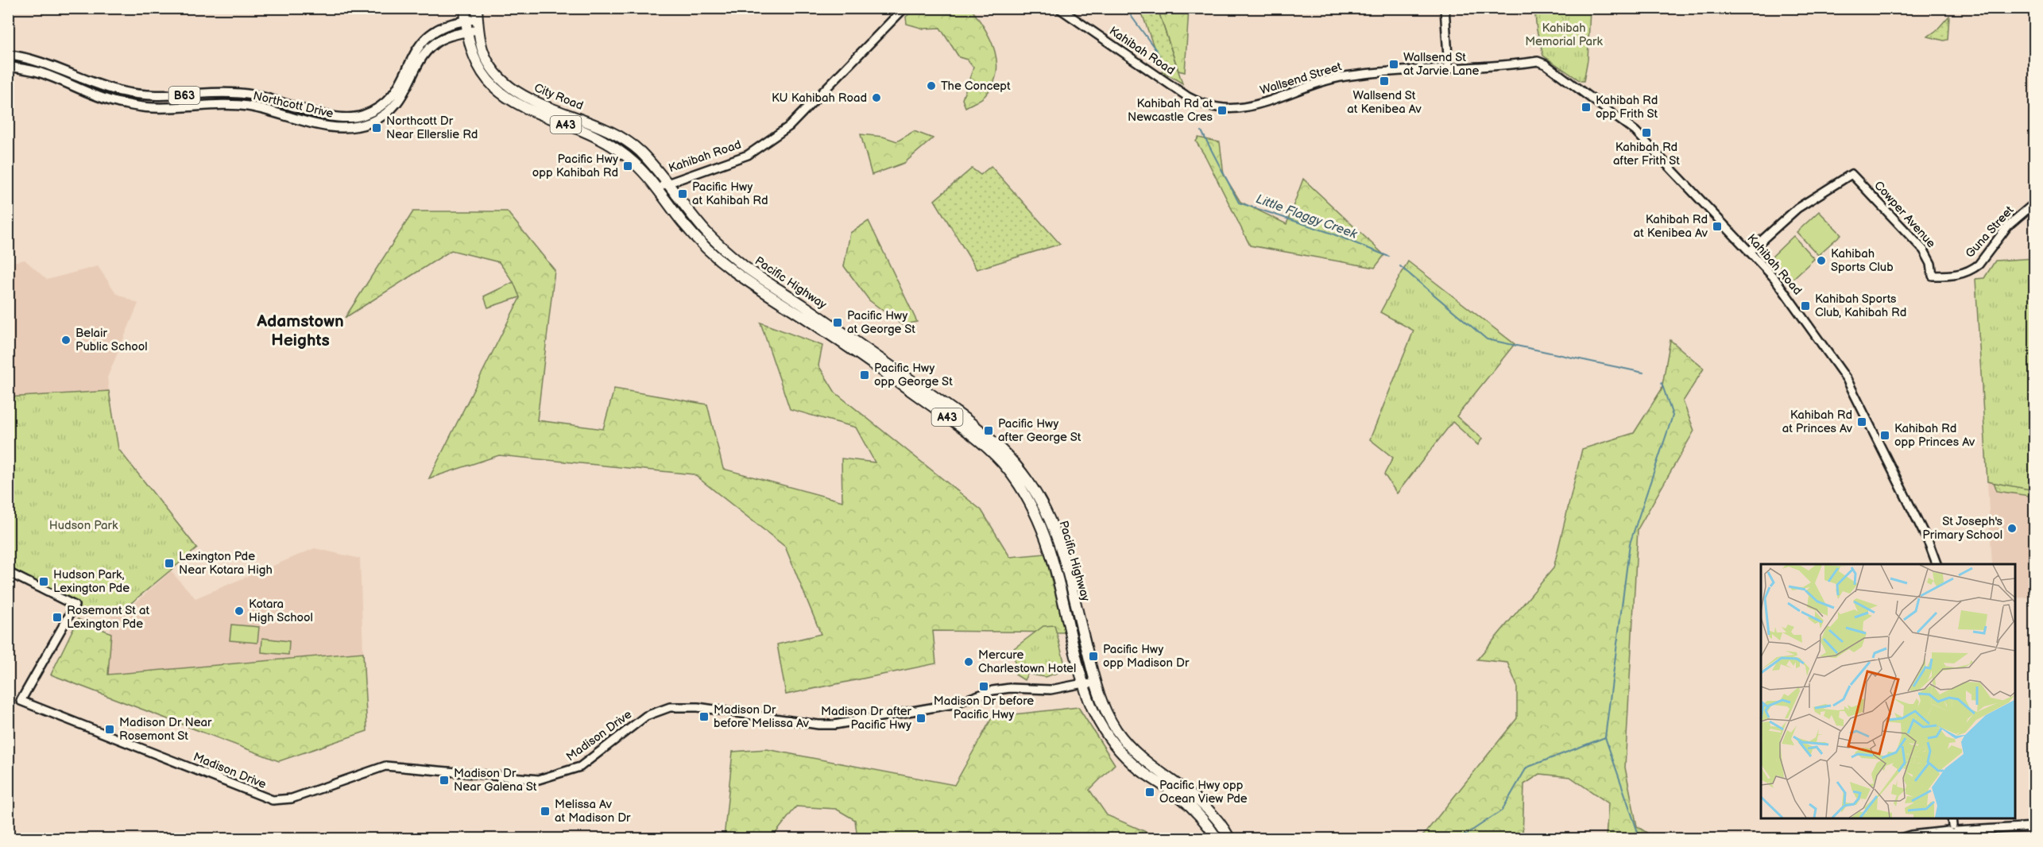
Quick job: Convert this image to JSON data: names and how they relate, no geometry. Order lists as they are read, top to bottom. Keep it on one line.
{"streets":{"highway":["City Road","A43","Pacific Highway"],"main road":["Kahibah Road","Wallsend Street","B63","Northcott Drive","Cowper Avenue","Guna Street","Madison Drive"]},"crossings":[["Kahibah Road","Wallsend Street"],["Kahibah Road","City Road"],["Kahibah Road","Cowper Avenue"],["Kahibah Road","Pacific Highway"],["City Road","Northcott Drive"],["City Road","Pacific Highway"],["Cowper Avenue","Guna Street"],["Pacific Highway","Madison Drive"]],"districts":["Adamstown Heights"],"water":["Little Flaggy Creek"],"parks":["Kahibah Memorial Park","Hudson Park"],"places":{"transit":["Wallsend St at Jarvie Lane","Wallsend St at Kenibea Av","Kahibah Rd opp Frith St","Kahibah Rd at Newcastle Cres","Northcott Dr Near Ellerslie Rd","Kahibah Rd after Frith St","Pacific Hwy opp Kahibah Rd","Pacific Hwy at Kahibah Rd","Kahibah Rd at Kenibea Av","Kahibah Sports Club, Kahibah Rd","Pacific Hwy at George St","Pacific Hwy opp George St","Kahibah Rd at Princes Av","Pacific Hwy after George St","Kahibah Rd opp Princes Av","Lexington Pde Near Kotara High","Hudson Park, Lexington Pde","Rosemont St at Lexington Pde","Pacific Hwy opp Madison Dr","Madison Dr before Pacific Hwy","Madison Dr before Melissa Av","Madison Dr after Pacific Hwy","Madison Dr Near Rosemont St","Madison Dr Near Galena St","Pacific Hwy opp Ocean View Pde","Melissa Av at Madison Dr"],"other":["The Concept","KU Kahibah Road","Kahibah Sports Club","Belair Public School","St Joseph's Primary School","Kotara High School","Mercure Charlestown Hotel"]}}
